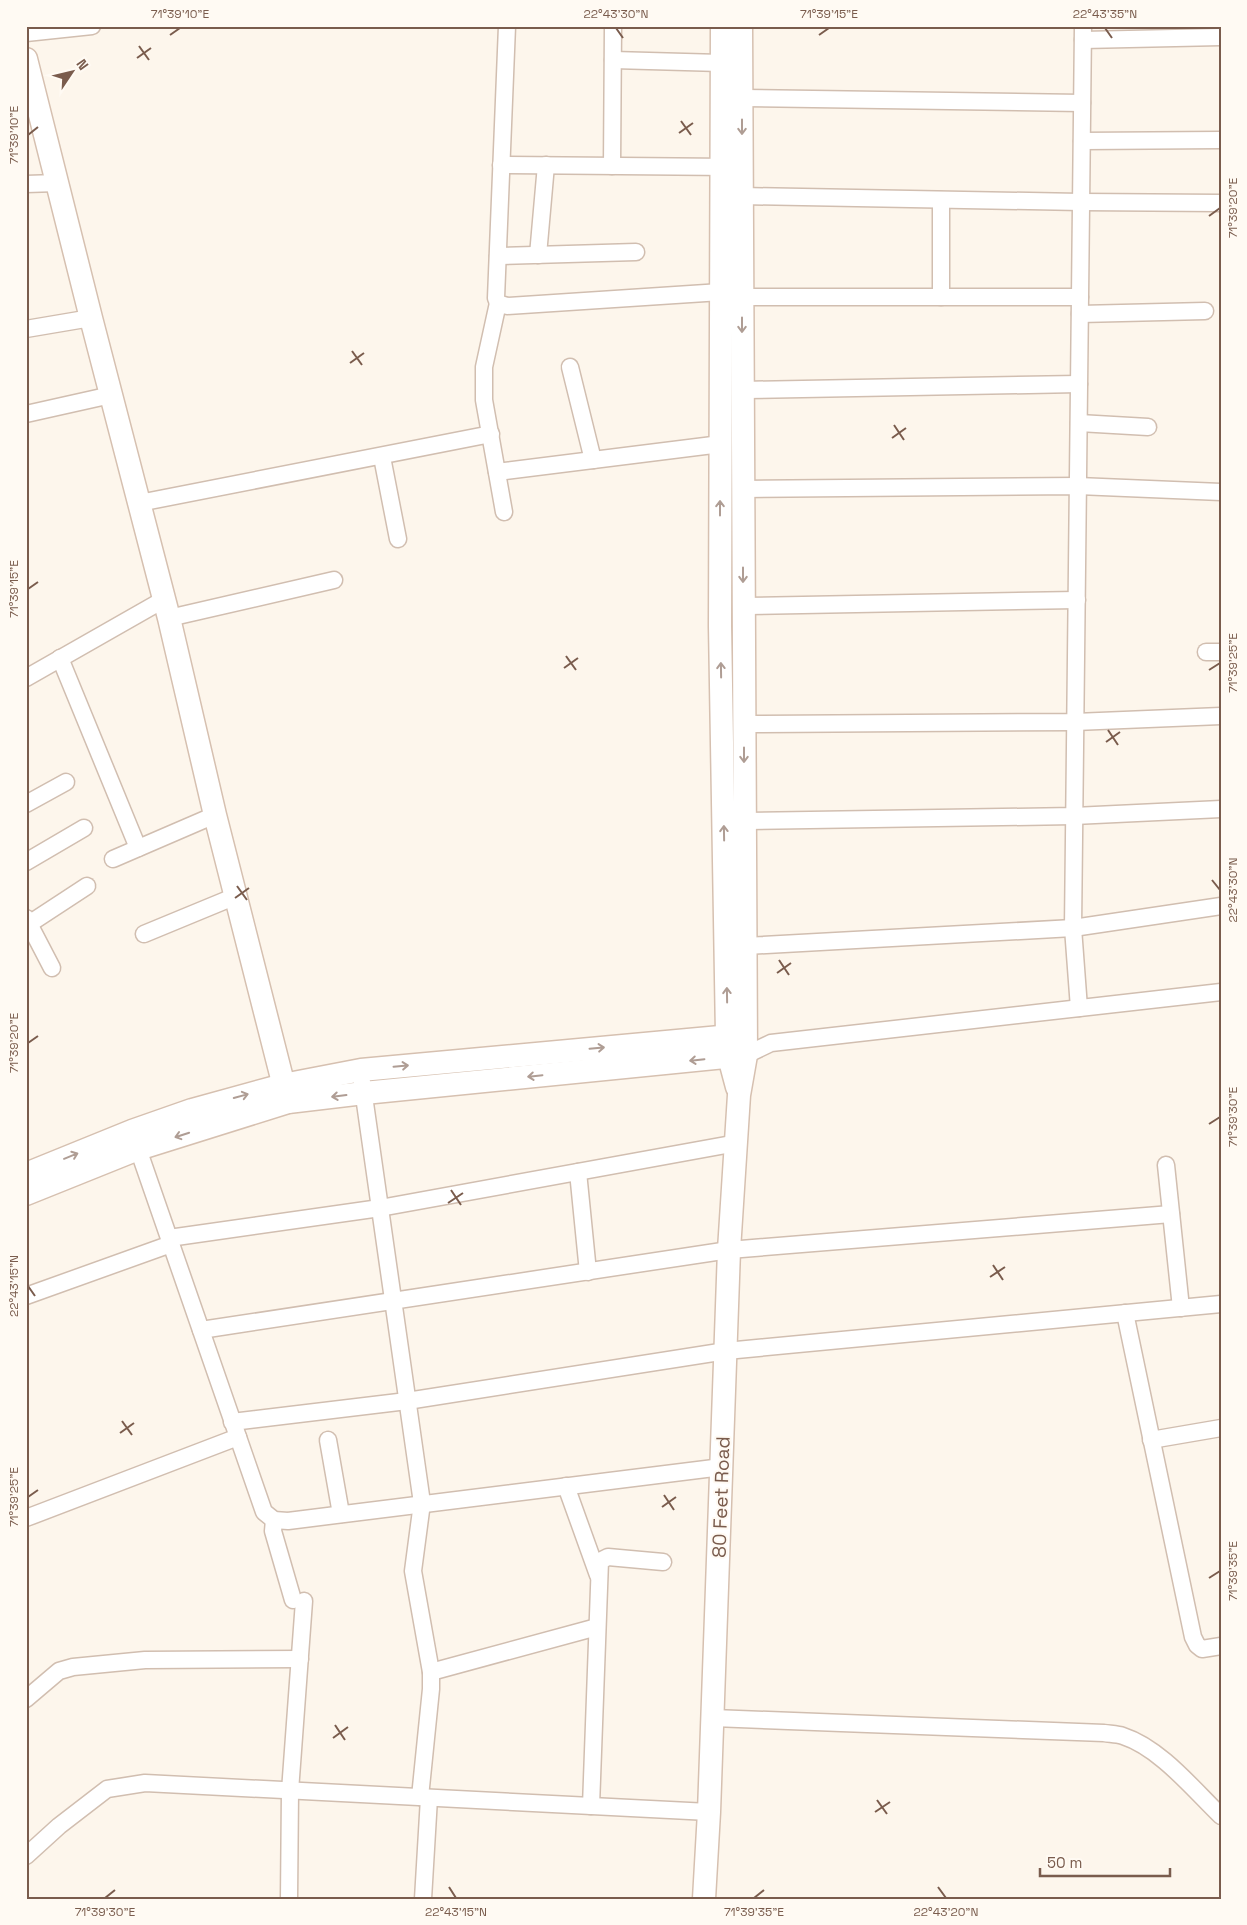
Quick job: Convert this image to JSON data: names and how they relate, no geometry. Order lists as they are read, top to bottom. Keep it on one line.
{"streets":{"main road":["80 Feet Road"]},"scale_bar":"50 m","north":"top right","coordinates":["71°39'10\"E","22°43'30\"N","71°39'15\"E","22°43'35\"N","71°39'20\"E","71°39'25\"E","71°39'30\"E","22°43'15\"N","71°39'35\"E","22°43'20\"N"]}
